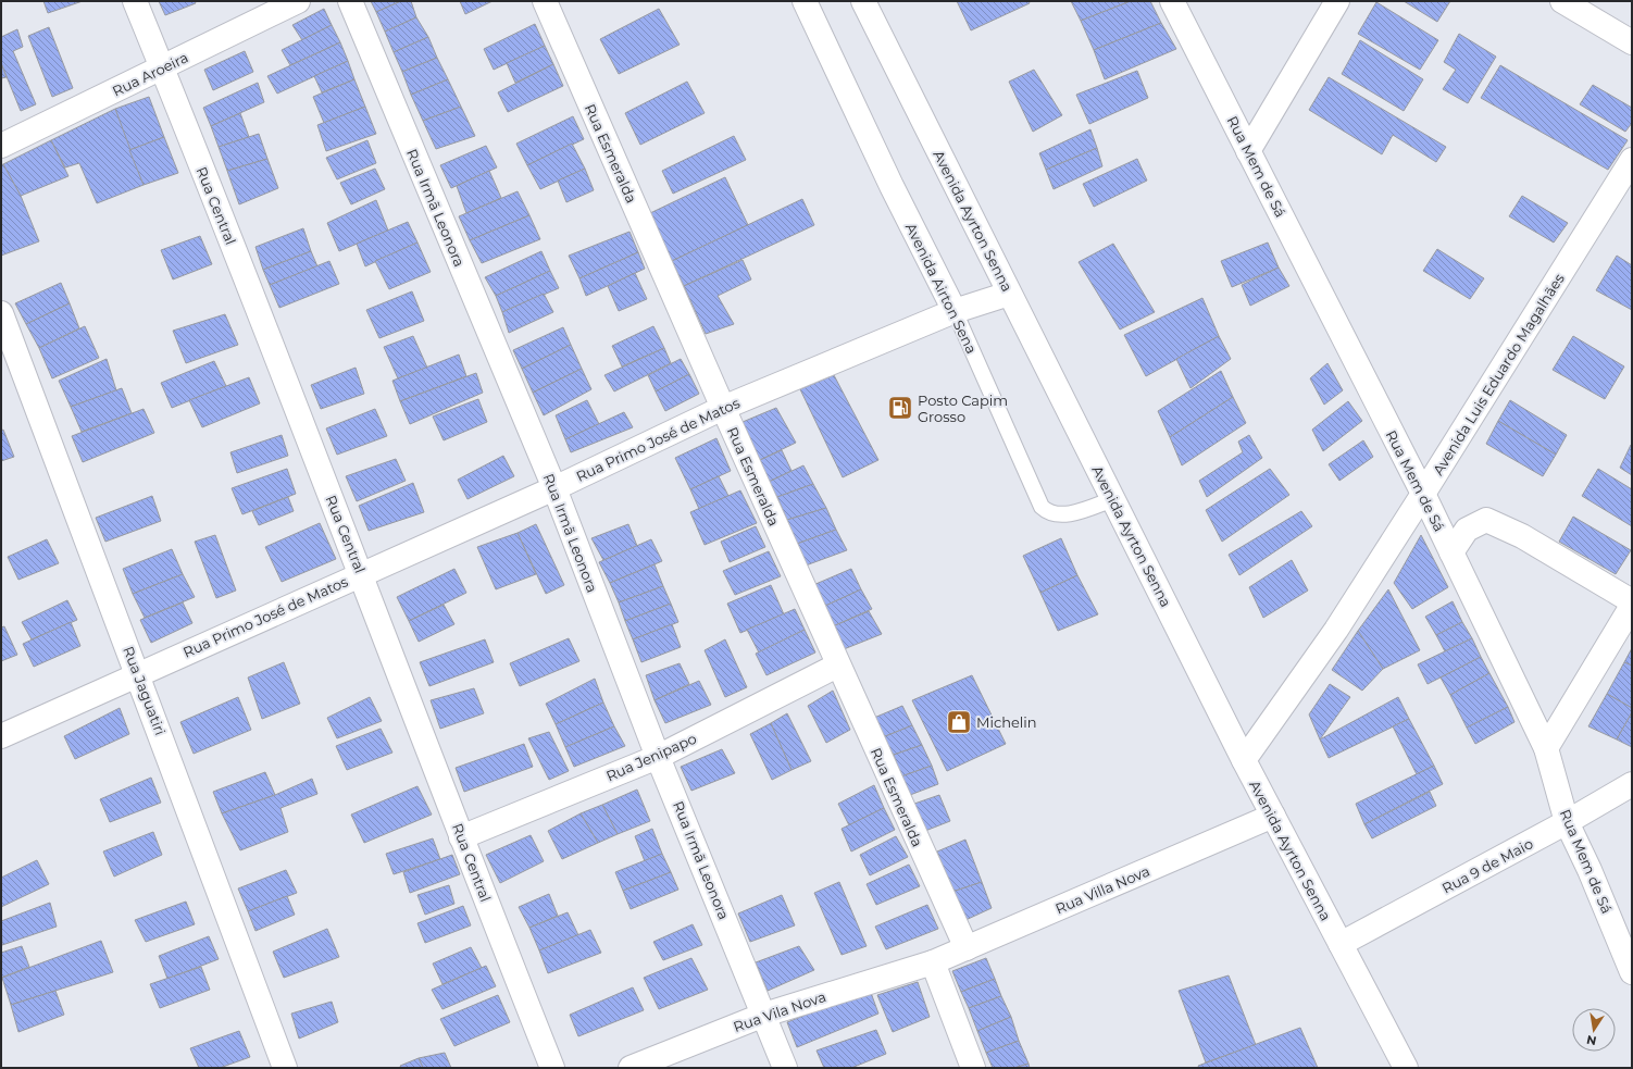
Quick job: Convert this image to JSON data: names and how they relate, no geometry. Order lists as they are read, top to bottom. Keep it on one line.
{"streets":{"main road":["Rua Aroeira","Rua Esmeralda","Rua Mem de Sá","Rua Central","Rua Irmã Leonora","Avenida Ayrton Senna","Avenida Airton Sena","Avenida Luis Eduardo Magalhães","Rua Primo José de Matos","Rua Jaguatiri","Rua Jenipapo","Rua 9 de Maio","Rua Villa Nova","Rua Vila Nova"]},"crossings":[["Rua Aroeira","Rua Central"],["Rua Esmeralda","Rua Primo José de Matos"],["Rua Esmeralda","Rua Jenipapo"],["Rua Esmeralda","Rua Villa Nova"],["Rua Mem de Sá","Avenida Luis Eduardo Magalhães"],["Rua Mem de Sá","Rua 9 de Maio"],["Rua Central","Rua Primo José de Matos"],["Rua Central","Rua Jenipapo"],["Rua Irmã Leonora","Rua Primo José de Matos"],["Rua Irmã Leonora","Rua Jenipapo"],["Rua Irmã Leonora","Rua Vila Nova"],["Avenida Ayrton Senna","Avenida Airton Sena"],["Avenida Ayrton Senna","Avenida Luis Eduardo Magalhães"],["Avenida Ayrton Senna","Rua Primo José de Matos"],["Avenida Ayrton Senna","Rua 9 de Maio"],["Avenida Ayrton Senna","Rua Villa Nova"],["Avenida Airton Sena","Rua Primo José de Matos"],["Rua Primo José de Matos","Rua Jaguatiri"],["Rua Villa Nova","Rua Vila Nova"]],"places":{"fuel station":["Posto Capim Grosso"],"shop":["Michelin"]},"north":"bottom"}
